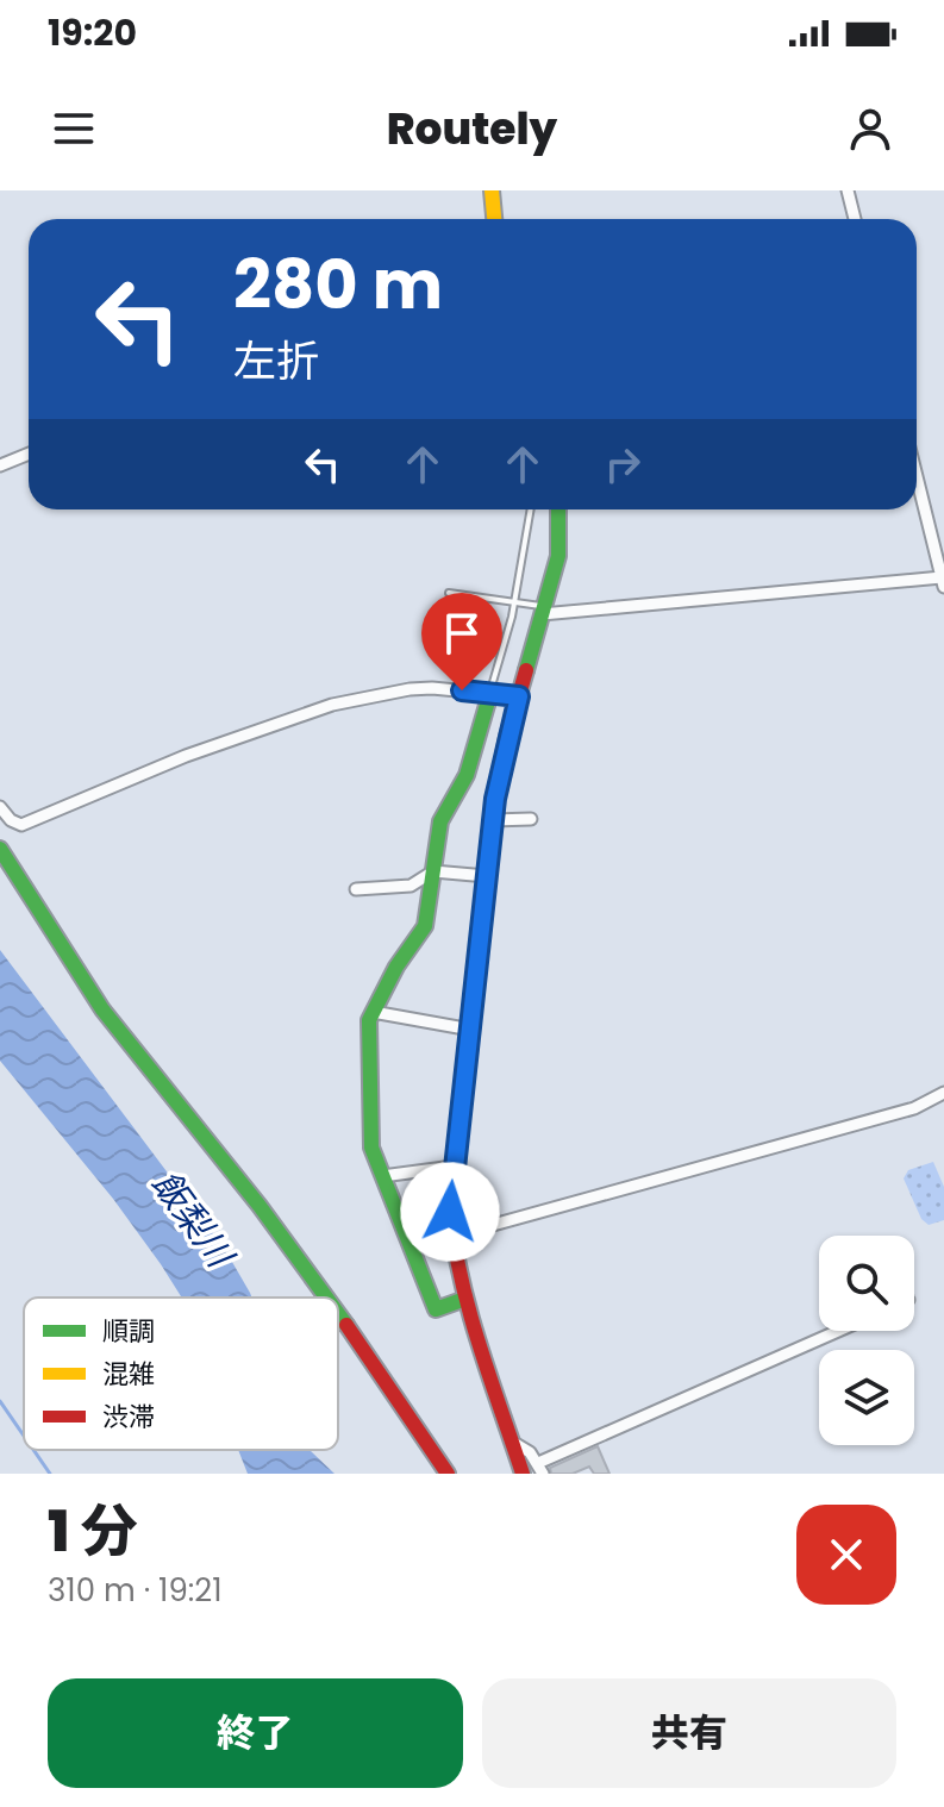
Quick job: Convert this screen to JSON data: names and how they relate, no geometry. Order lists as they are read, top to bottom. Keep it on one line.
{"water":["飯梨川"],"legend":["順調","混雑","渋滞"],"page":{"status":"19:20","header":"Routely","turn":["280 m","左折"],"heading":["1 分","310 m · 19:21"],"buttons":["終了","共有"]}}
